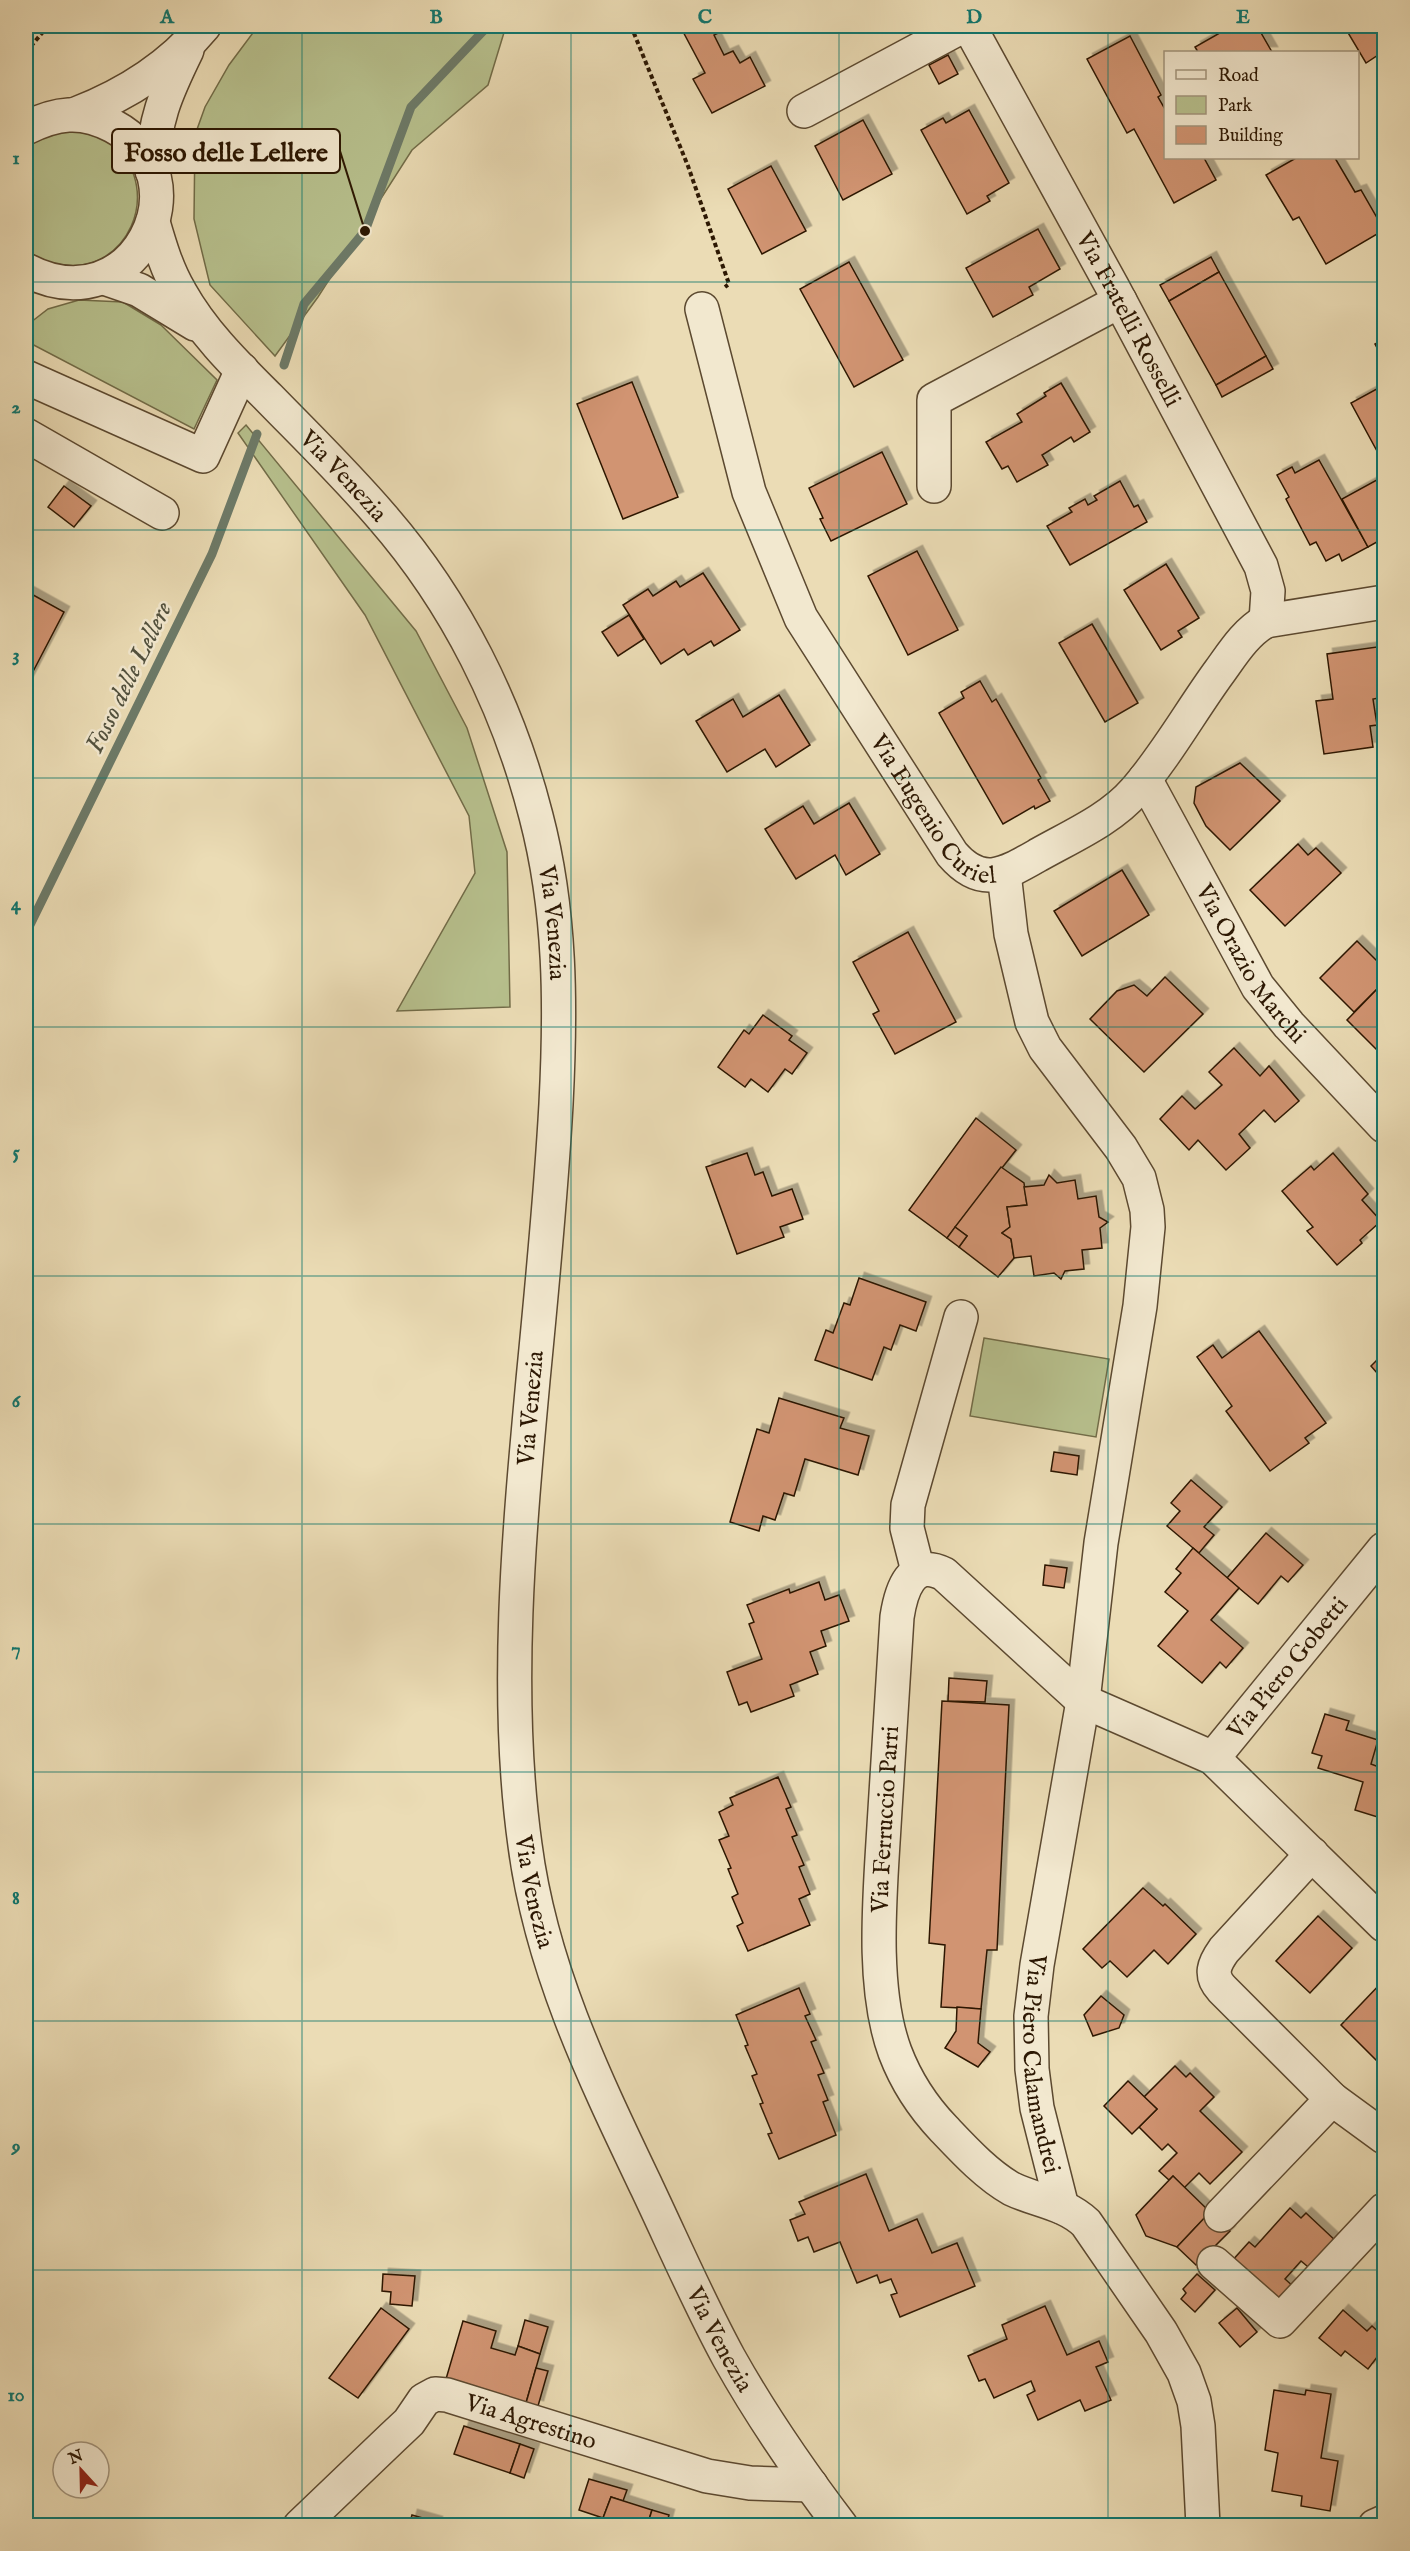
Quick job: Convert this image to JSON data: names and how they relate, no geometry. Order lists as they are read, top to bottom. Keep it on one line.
{"streets":{"street":["Via Fratelli Rosselli","Via Venezia","Via Eugenio Curiel","Via Orazio Marchi","Via Piero Gobetti","Via Ferruccio Parri","Via Piero Calamandrei","Via Agrestino"]},"crossings":[["Via Fratelli Rosselli","Via Eugenio Curiel"],["Via Venezia","Via Agrestino"],["Via Eugenio Curiel","Via Orazio Marchi"],["Via Eugenio Curiel","Via Piero Calamandrei"],["Via Ferruccio Parri","Via Piero Calamandrei"]],"water":["Fosso delle Lellere"],"places":["Fosso delle Lellere"],"legend":["Road","Park","Building"],"north":"top","grid":{"columns":["A","B","C","D","E"],"rows":["1","2","3","4","5","6","7","8","9","10"]}}
